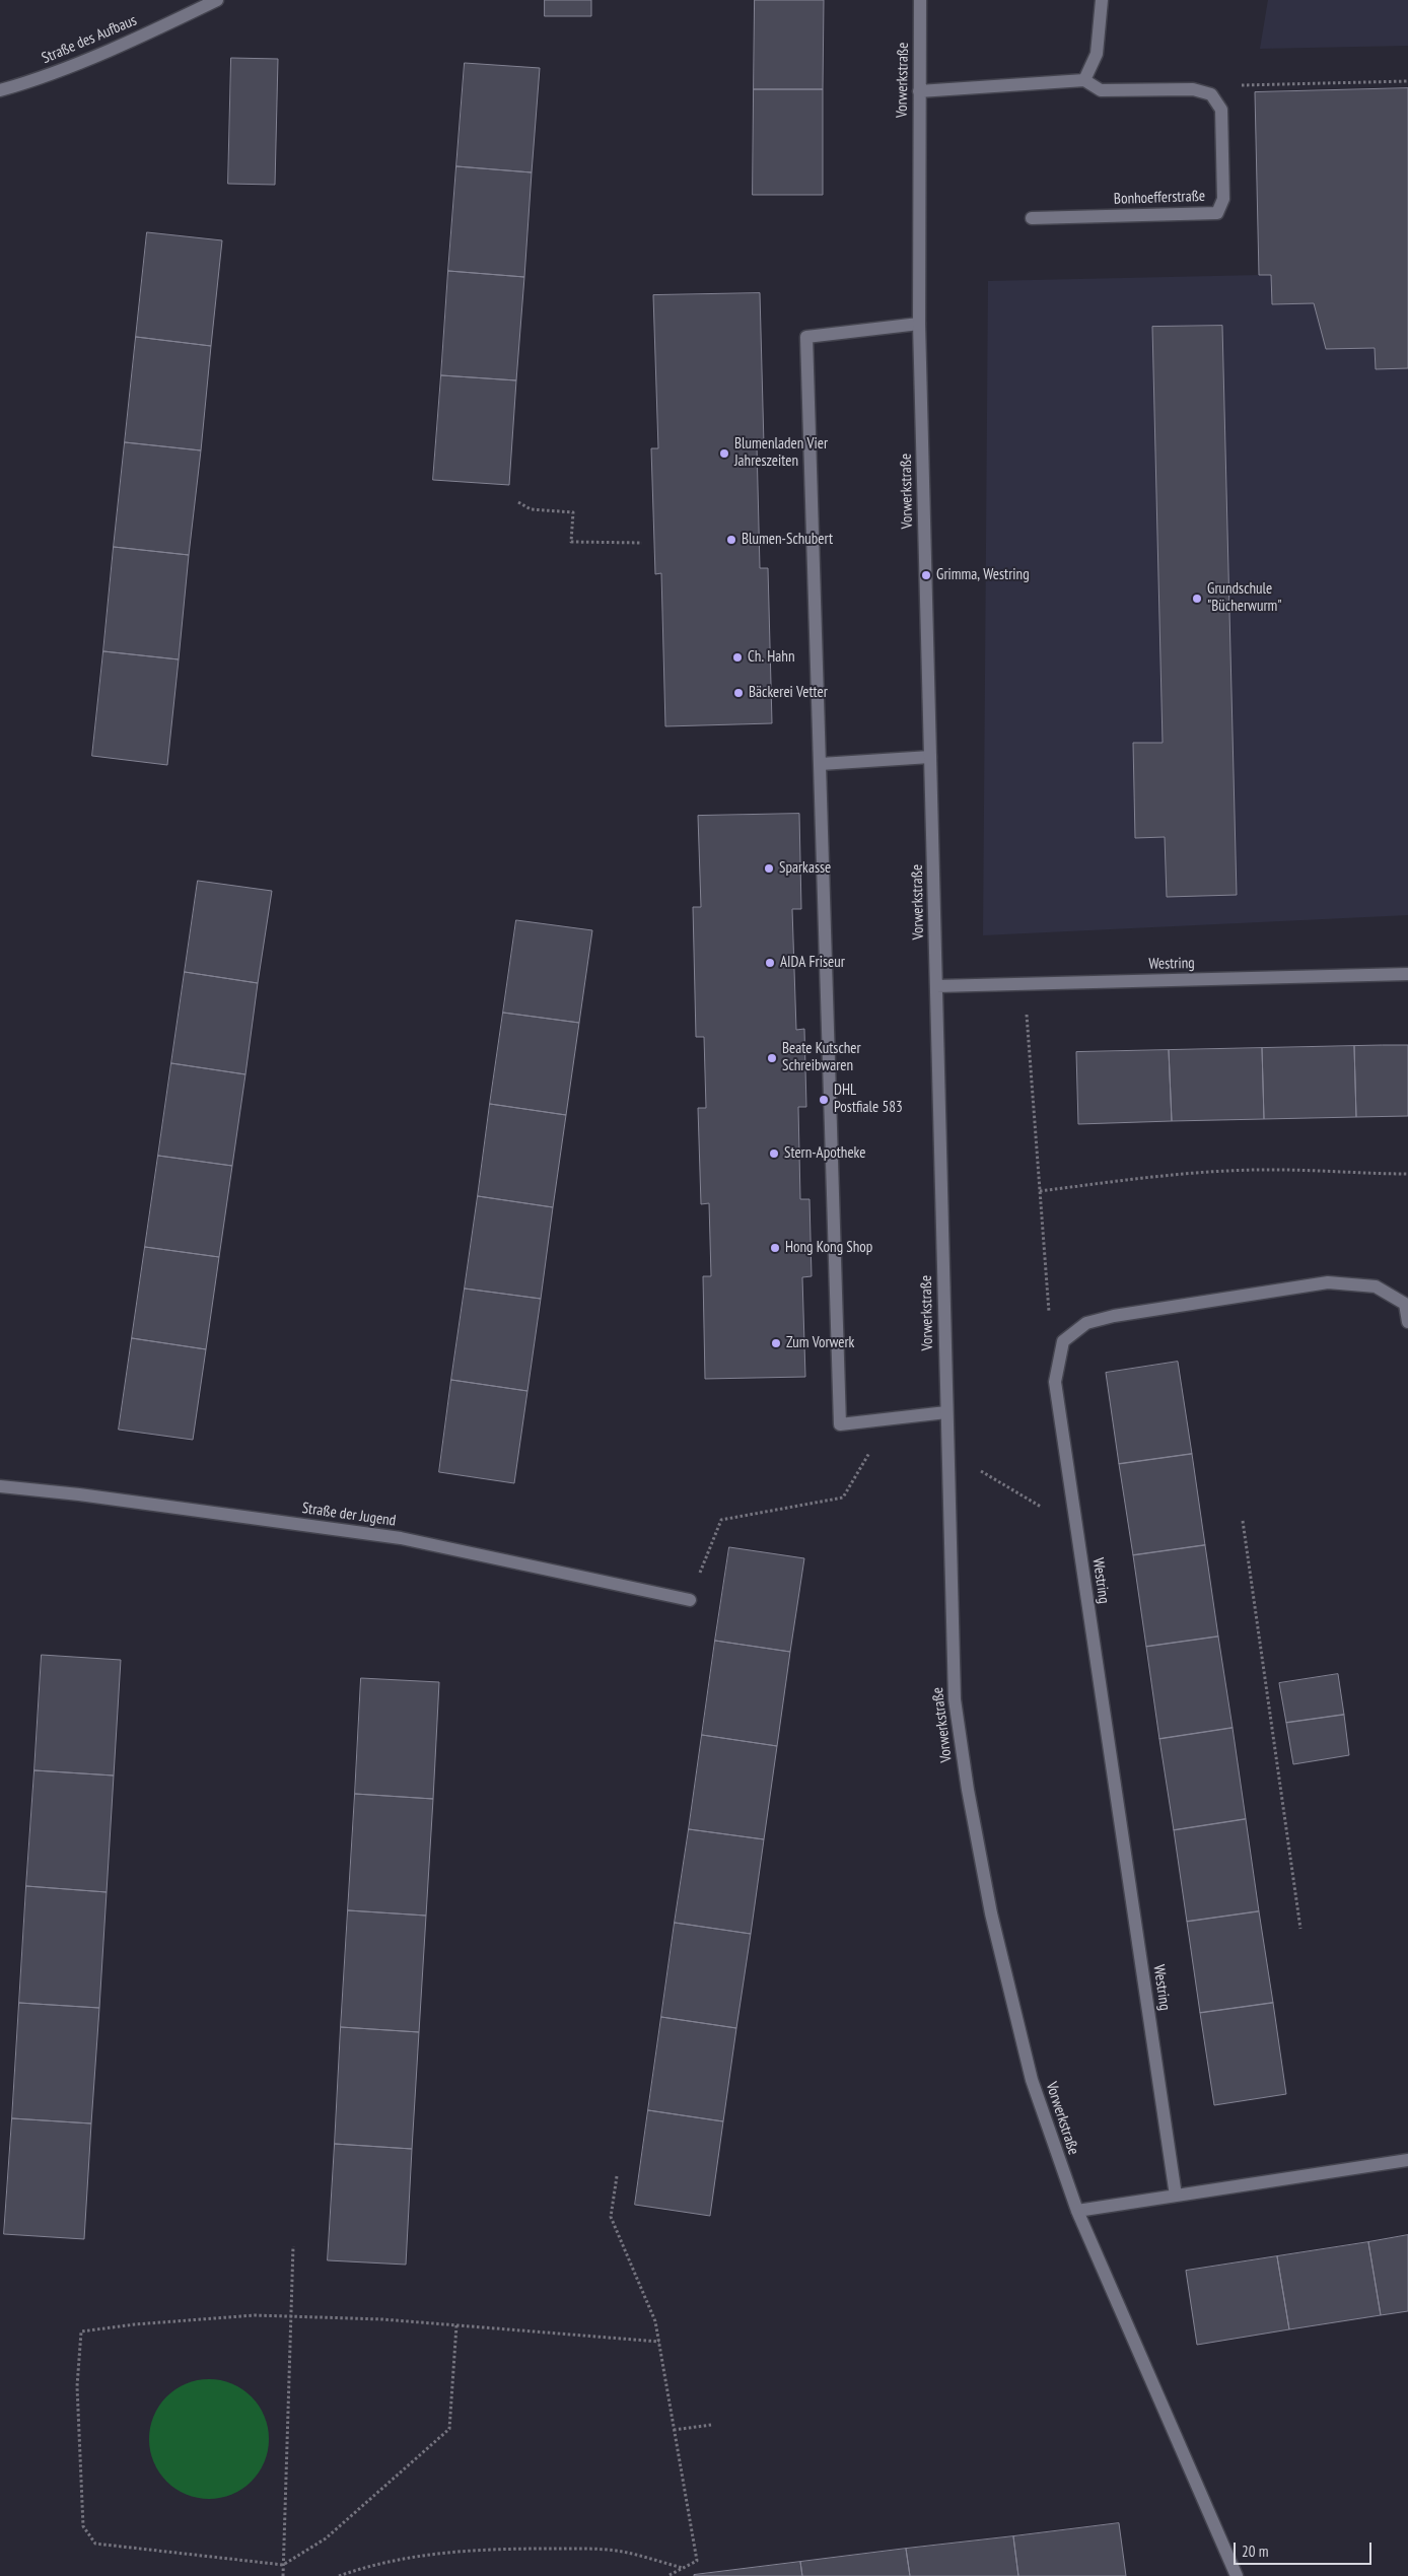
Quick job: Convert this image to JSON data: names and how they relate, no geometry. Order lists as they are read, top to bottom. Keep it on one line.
{"streets":{"street":["Straße des Aufbaus","Vorwerkstraße","Bonhoefferstraße","Westring","Straße der Jugend"]},"crossings":[["Vorwerkstraße","Westring"]],"places":["Blumenladen Vier Jahreszeiten","Blumen-Schubert","Grimma, Westring","Grundschule \"Bücherwurm\"","Ch. Hahn","Bäckerei Vetter","Sparkasse","AIDA Friseur","Beate Kutscher Schreibwaren","DHL Postfiale 583","Stern-Apotheke","Hong Kong Shop","Zum Vorwerk"],"scale_bar":"20 m"}
